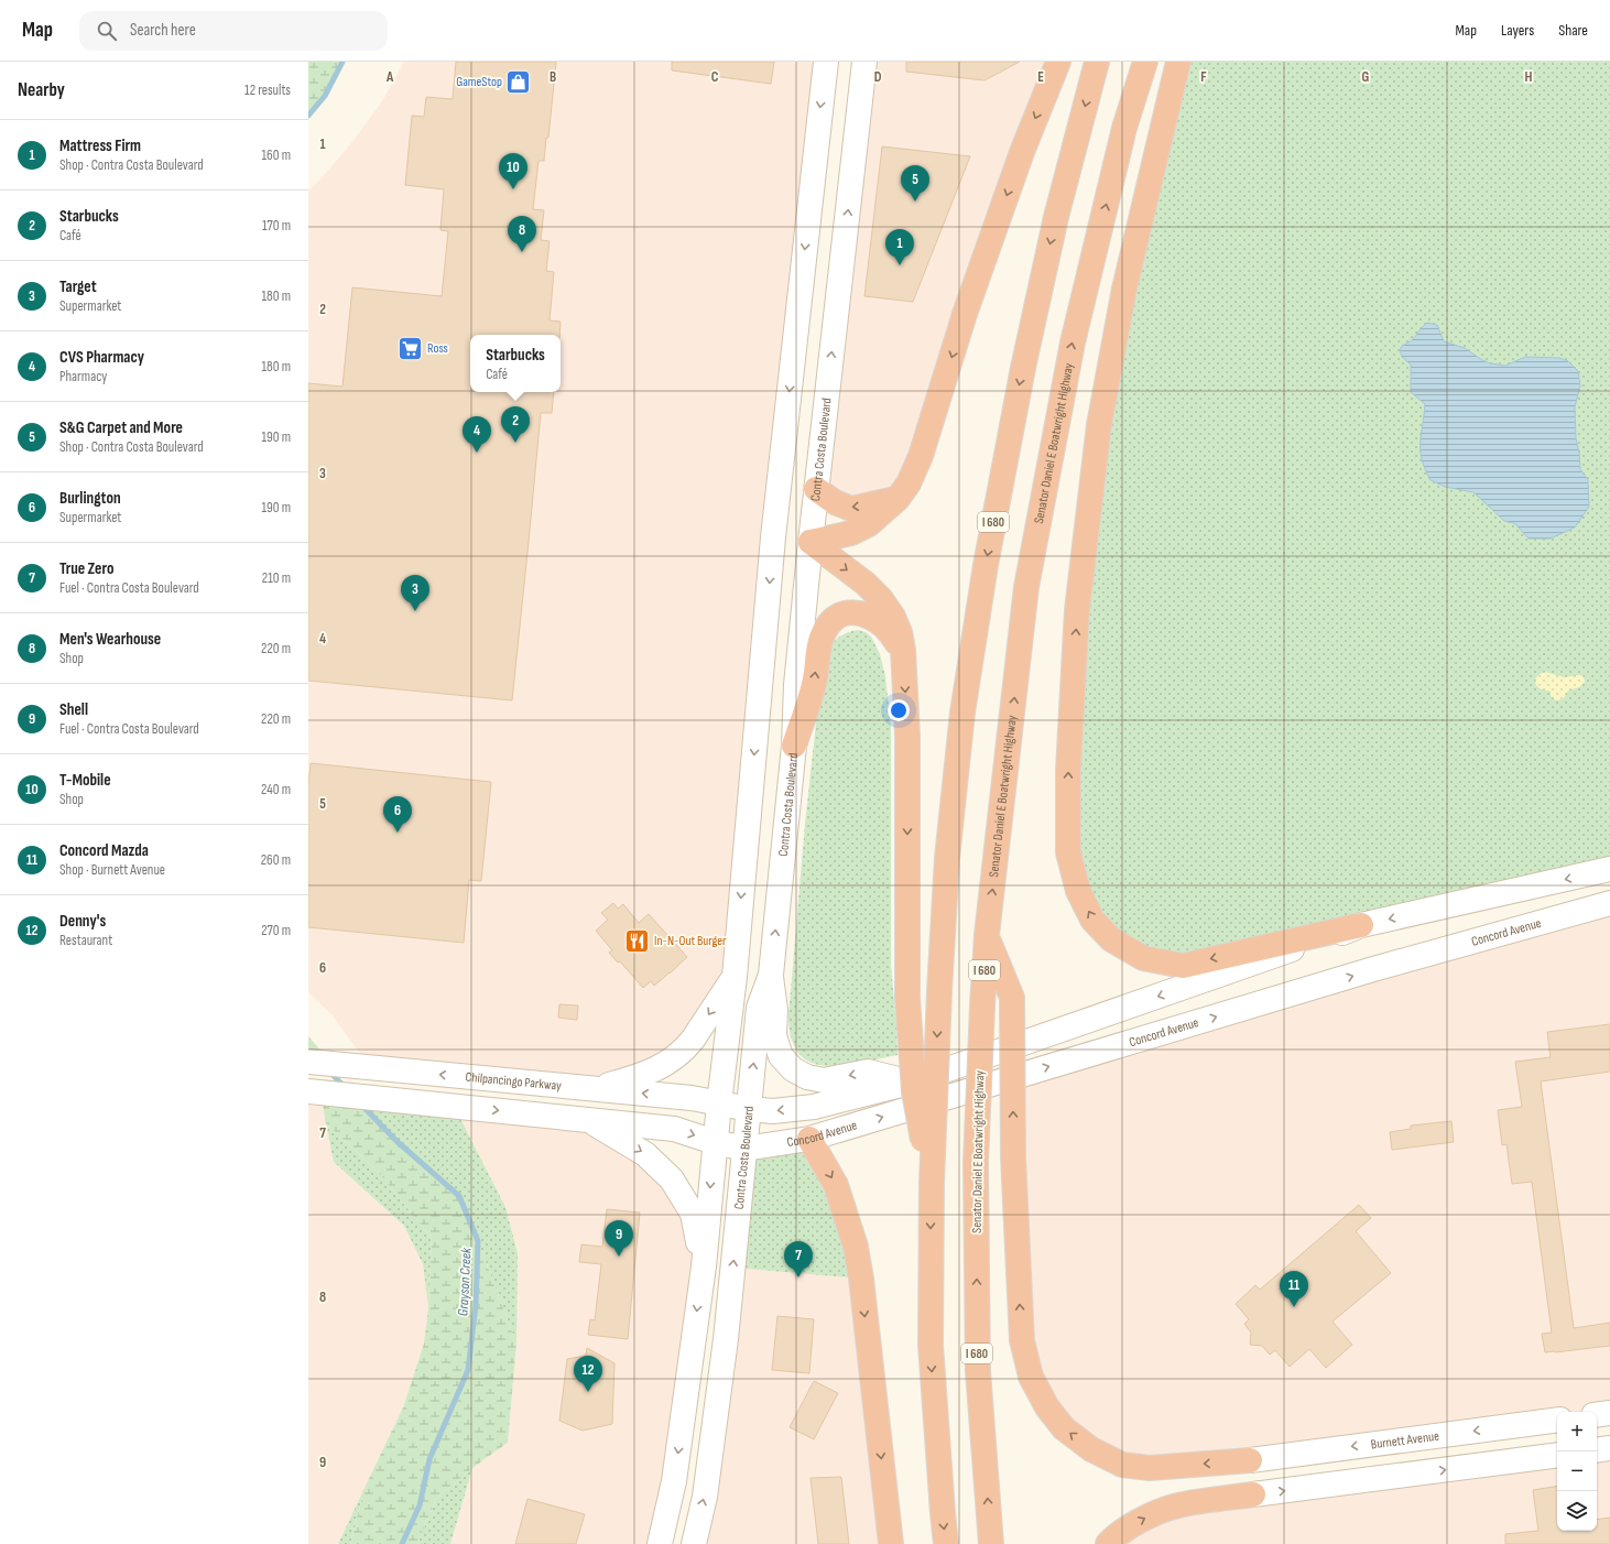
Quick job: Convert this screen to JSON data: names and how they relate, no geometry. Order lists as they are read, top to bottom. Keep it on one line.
{"streets":{"highway":["Senator Daniel E Boatwright Highway","I 680"],"main road":["Contra Costa Boulevard","Concord Avenue","Chilpancingo Parkway","Burnett Avenue"]},"crossings":[["Contra Costa Boulevard","Concord Avenue"],["Concord Avenue","Chilpancingo Parkway"]],"water":["Grayson Creek"],"places":{"shop":["GameStop"],"supermarket":["Ross"],"restaurant":["In-N-Out Burger"]},"page":{"header":"Map","search":"Search here","nav":["Map","Layers","Share"],"heading":["Nearby","12 results"],"list":[{"mark":"1","name":"Mattress Firm","note":"Shop · Contra Costa Boulevard","value":"160 m"},{"mark":"2","name":"Starbucks","note":"Café","value":"170 m"},{"mark":"3","name":"Target","note":"Supermarket","value":"180 m"},{"mark":"4","name":"CVS Pharmacy","note":"Pharmacy","value":"180 m"},{"mark":"5","name":"S&G Carpet and More","note":"Shop · Contra Costa Boulevard","value":"190 m"},{"mark":"6","name":"Burlington","note":"Supermarket","value":"190 m"},{"mark":"7","name":"True Zero","note":"Fuel · Contra Costa Boulevard","value":"210 m"},{"mark":"8","name":"Men's Wearhouse","note":"Shop","value":"220 m"},{"mark":"9","name":"Shell","note":"Fuel · Contra Costa Boulevard","value":"220 m"},{"mark":"10","name":"T-Mobile","note":"Shop","value":"240 m"},{"mark":"11","name":"Concord Mazda","note":"Shop · Burnett Avenue","value":"260 m"},{"mark":"12","name":"Denny's","note":"Restaurant","value":"270 m"}],"pins":["10","5","8","1","2","4","3","6","9","7","11","12"],"popup":["Starbucks","Café"],"map_buttons":["+","−"]},"grid":{"columns":["A","B","C","D","E","F","G","H"],"rows":["1","2","3","4","5","6","7","8","9"]}}
